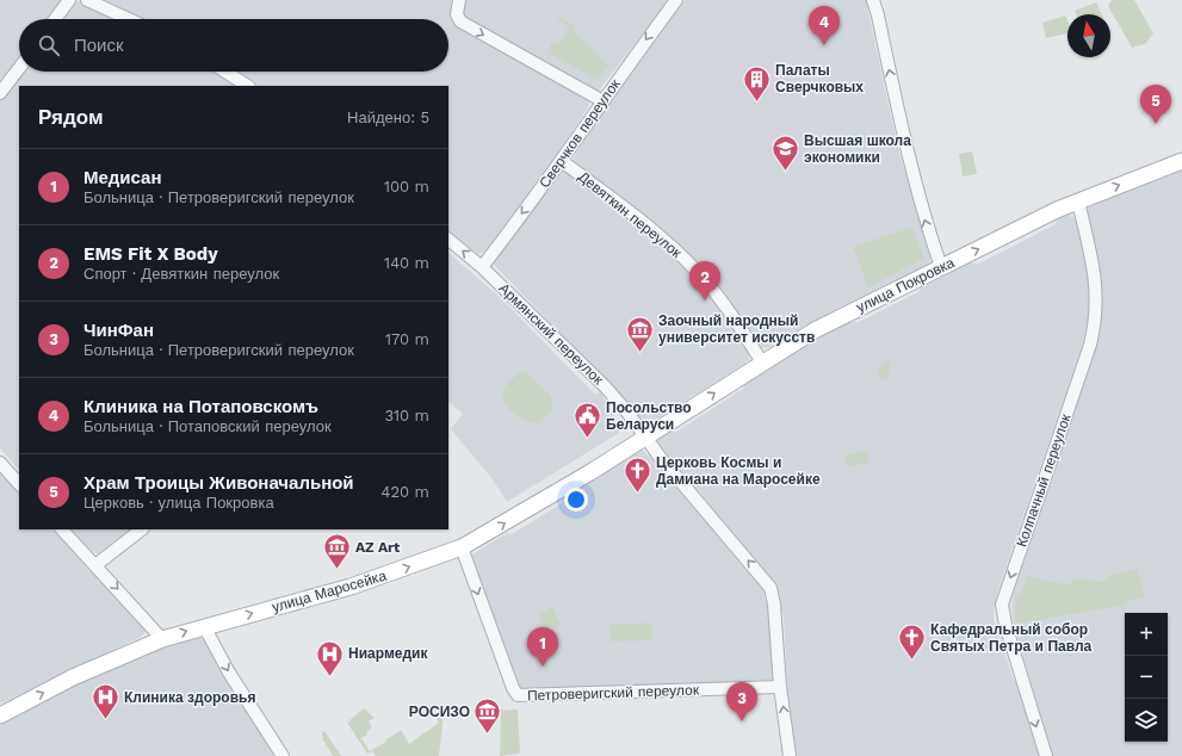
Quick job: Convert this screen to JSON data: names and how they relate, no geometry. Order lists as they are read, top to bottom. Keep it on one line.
{"streets":{"main road":["улица Покровка","улица Маросейка"],"street":["Сверчков переулок","Девяткин переулок","Армянский переулок","Колпачный переулок","Петроверигский переулок"]},"crossings":[["Сверчков переулок","Девяткин переулок"],["Сверчков переулок","Армянский переулок"],["Девяткин переулок","улица Покровка"],["улица Покровка","Армянский переулок"],["улица Покровка","Колпачный переулок"],["улица Покровка","улица Маросейка"],["Армянский переулок","улица Маросейка"],["Армянский переулок","Петроверигский переулок"],["улица Маросейка","Петроверигский переулок"]],"one_way":["Сверчков переулок","улица Покровка","Армянский переулок","Колпачный переулок","улица Маросейка","Петроверигский переулок"],"places":{"building":["Палаты Сверчковых"],"school or university":["Высшая школа экономики"],"museum":["Заочный народный университет искусств","AZ Art","РОСИЗО"],"public building":["Посольство Беларуси"],"church":["Церковь Космы и Дамиана на Маросейке","Кафедральный собор Святых Петра и Павла"],"hospital":["Ниармедик","Клиника здоровья"]},"north":"top","page":{"pins":["4","5","2","1","3"],"search":"Поиск","heading":["Рядом","Найдено: 5"],"list":[{"mark":"1","name":"Медисан","note":"Больница · Петроверигский переулок","value":"100 m"},{"mark":"2","name":"EMS Fit X Body","note":"Спорт · Девяткин переулок","value":"140 m"},{"mark":"3","name":"ЧинФан","note":"Больница · Петроверигский переулок","value":"170 m"},{"mark":"4","name":"Клиника на Потаповскомъ","note":"Больница · Потаповский переулок","value":"310 m"},{"mark":"5","name":"Храм Троицы Живоначальной","note":"Церковь · улица Покровка","value":"420 m"}],"map_buttons":["+","−"]}}
